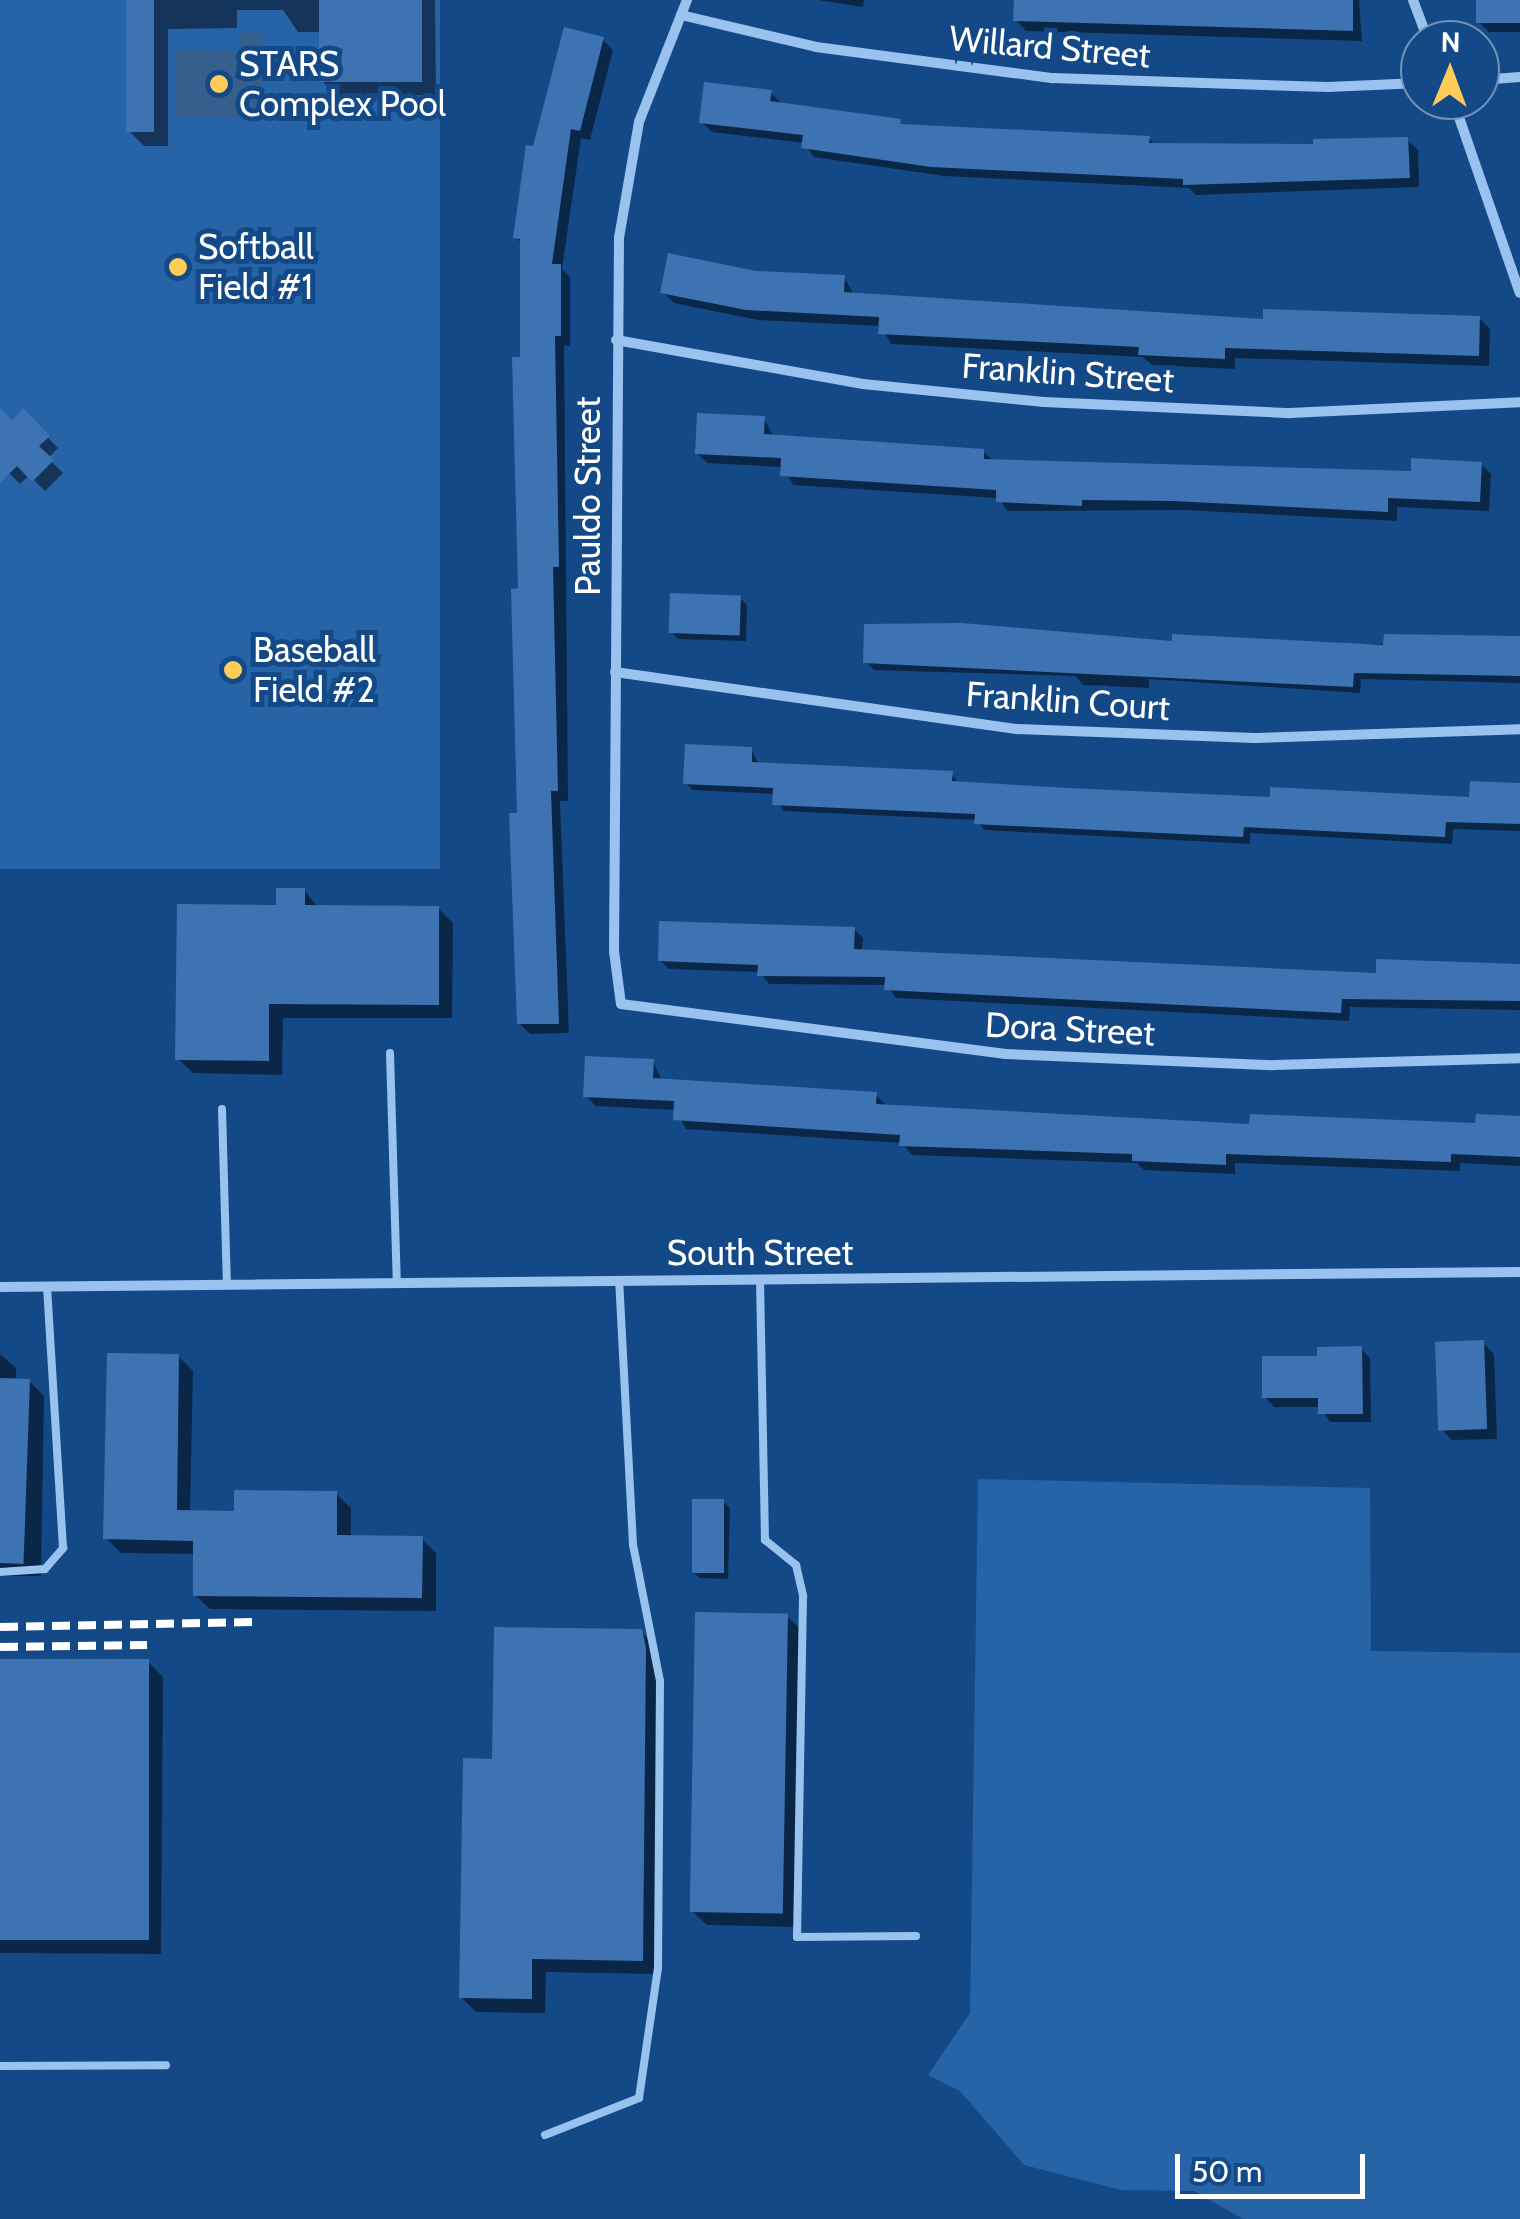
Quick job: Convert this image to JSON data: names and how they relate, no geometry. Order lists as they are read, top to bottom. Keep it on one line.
{"streets":{"street":["Willard Street","Franklin Street","Pauldo Street","Franklin Court","Dora Street","South Street"]},"crossings":[["Willard Street","Pauldo Street"],["Franklin Street","Pauldo Street"],["Pauldo Street","Franklin Court"],["Pauldo Street","Dora Street"]],"places":["STARS Complex Pool","Softball Field #1","Baseball Field #2"],"scale_bar":"50 m","north":"top"}
